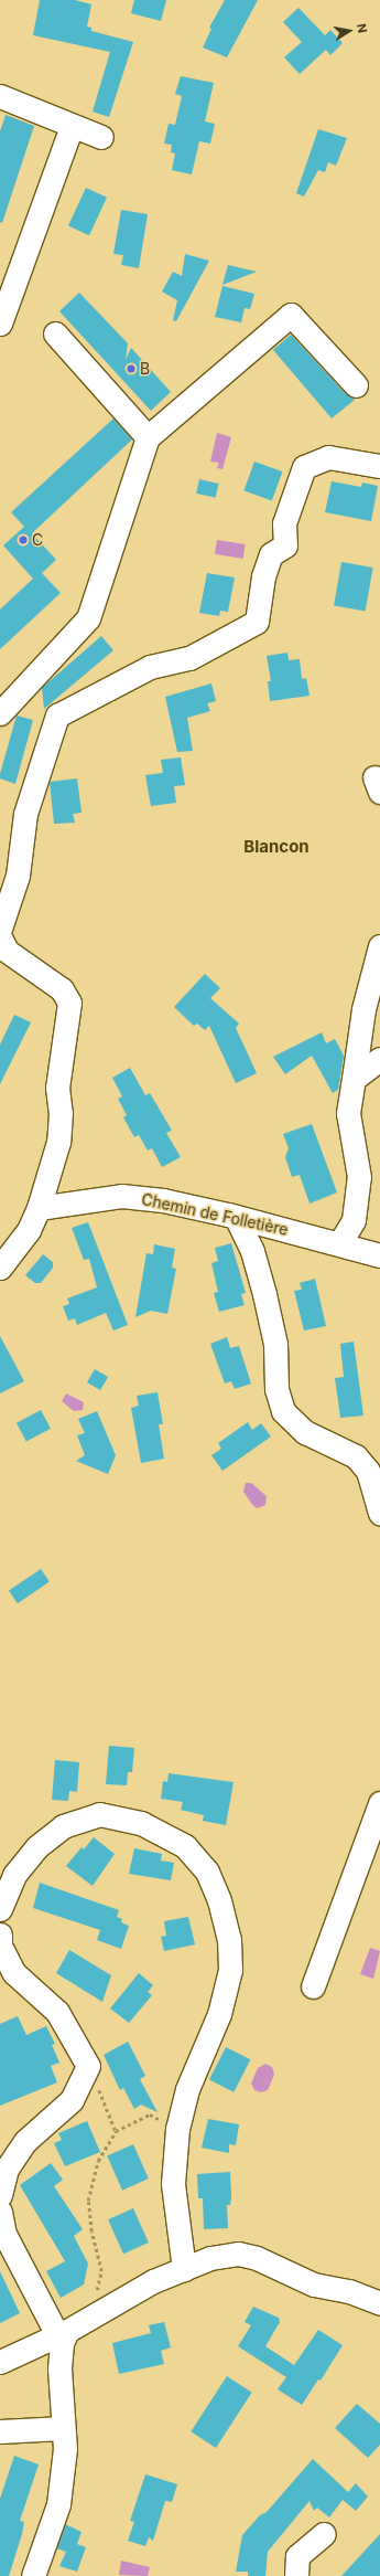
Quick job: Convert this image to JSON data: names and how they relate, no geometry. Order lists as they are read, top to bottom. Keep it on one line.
{"streets":{"street":["Chemin de Folletière"]},"districts":["Blancon"],"places":["B","C"],"north":"right"}
